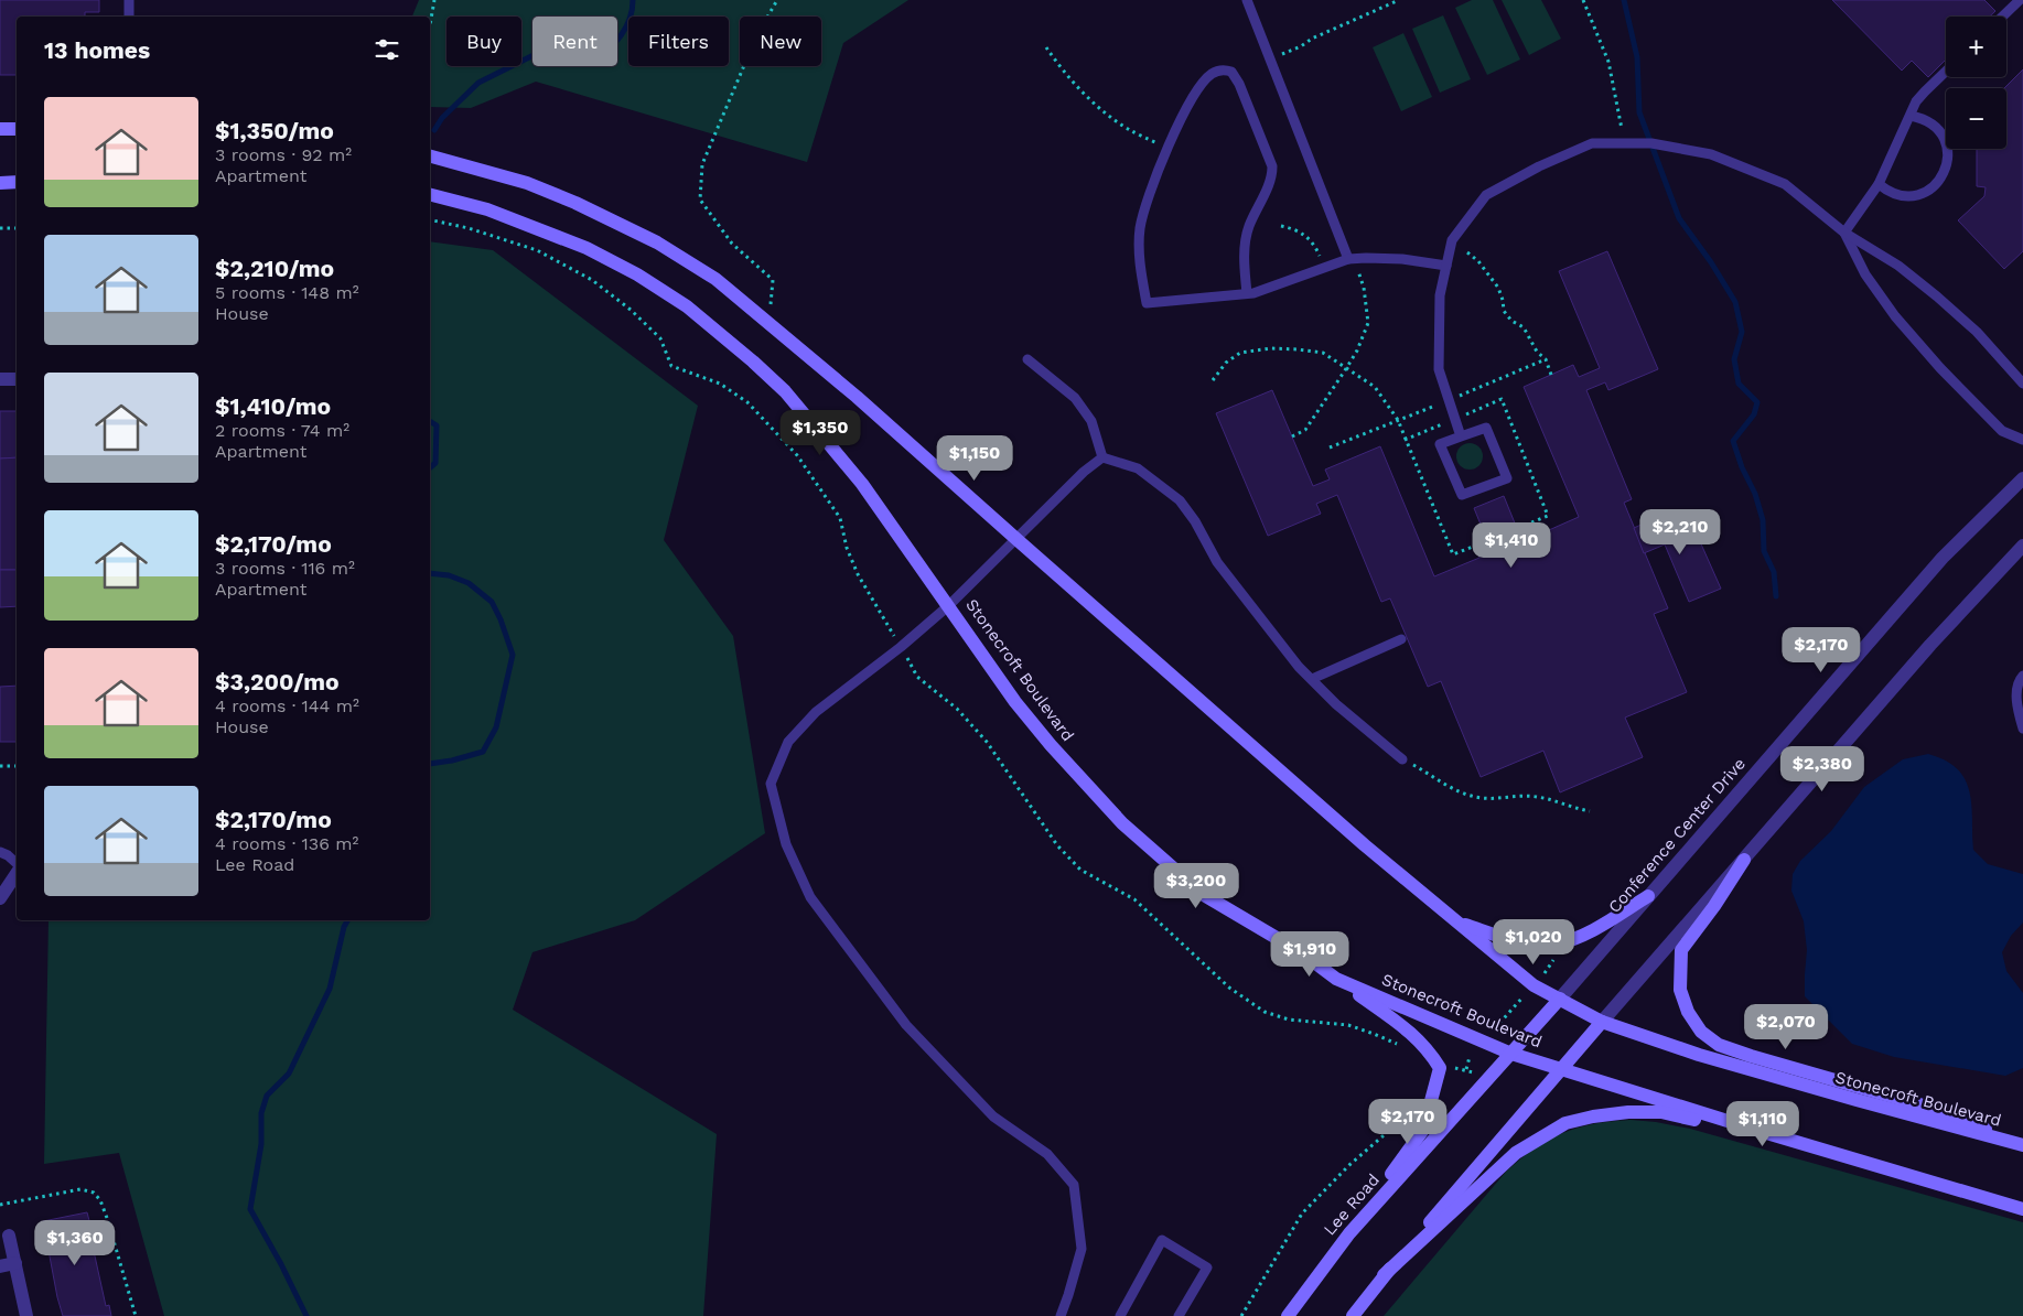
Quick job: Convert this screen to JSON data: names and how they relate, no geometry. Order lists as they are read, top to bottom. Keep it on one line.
{"streets":{"main road":["Stonecroft Boulevard","Lee Road"],"street":["Conference Center Drive"]},"crossings":[["Stonecroft Boulevard","Conference Center Drive"],["Stonecroft Boulevard","Lee Road"],["Conference Center Drive","Lee Road"]],"page":{"map_buttons":["+","−"],"chip":["Buy","Rent","Filters","New"],"heading":"13 homes","list":[{"name":"$1,350/mo","note":"3 rooms · 92 m² · Apartment"},{"name":"$2,210/mo","note":"5 rooms · 148 m² · House"},{"name":"$1,410/mo","note":"2 rooms · 74 m² · Apartment"},{"name":"$2,170/mo","note":"3 rooms · 116 m² · Apartment"},{"name":"$3,200/mo","note":"4 rooms · 144 m² · House"},{"name":"$2,170/mo","note":"4 rooms · 136 m² · Lee Road"}],"price":["$1,350","$1,150","$2,210","$1,410","$2,170","$2,380","$3,200","$1,020","$1,910","$2,070","$2,170","$1,110","$1,360"]}}
